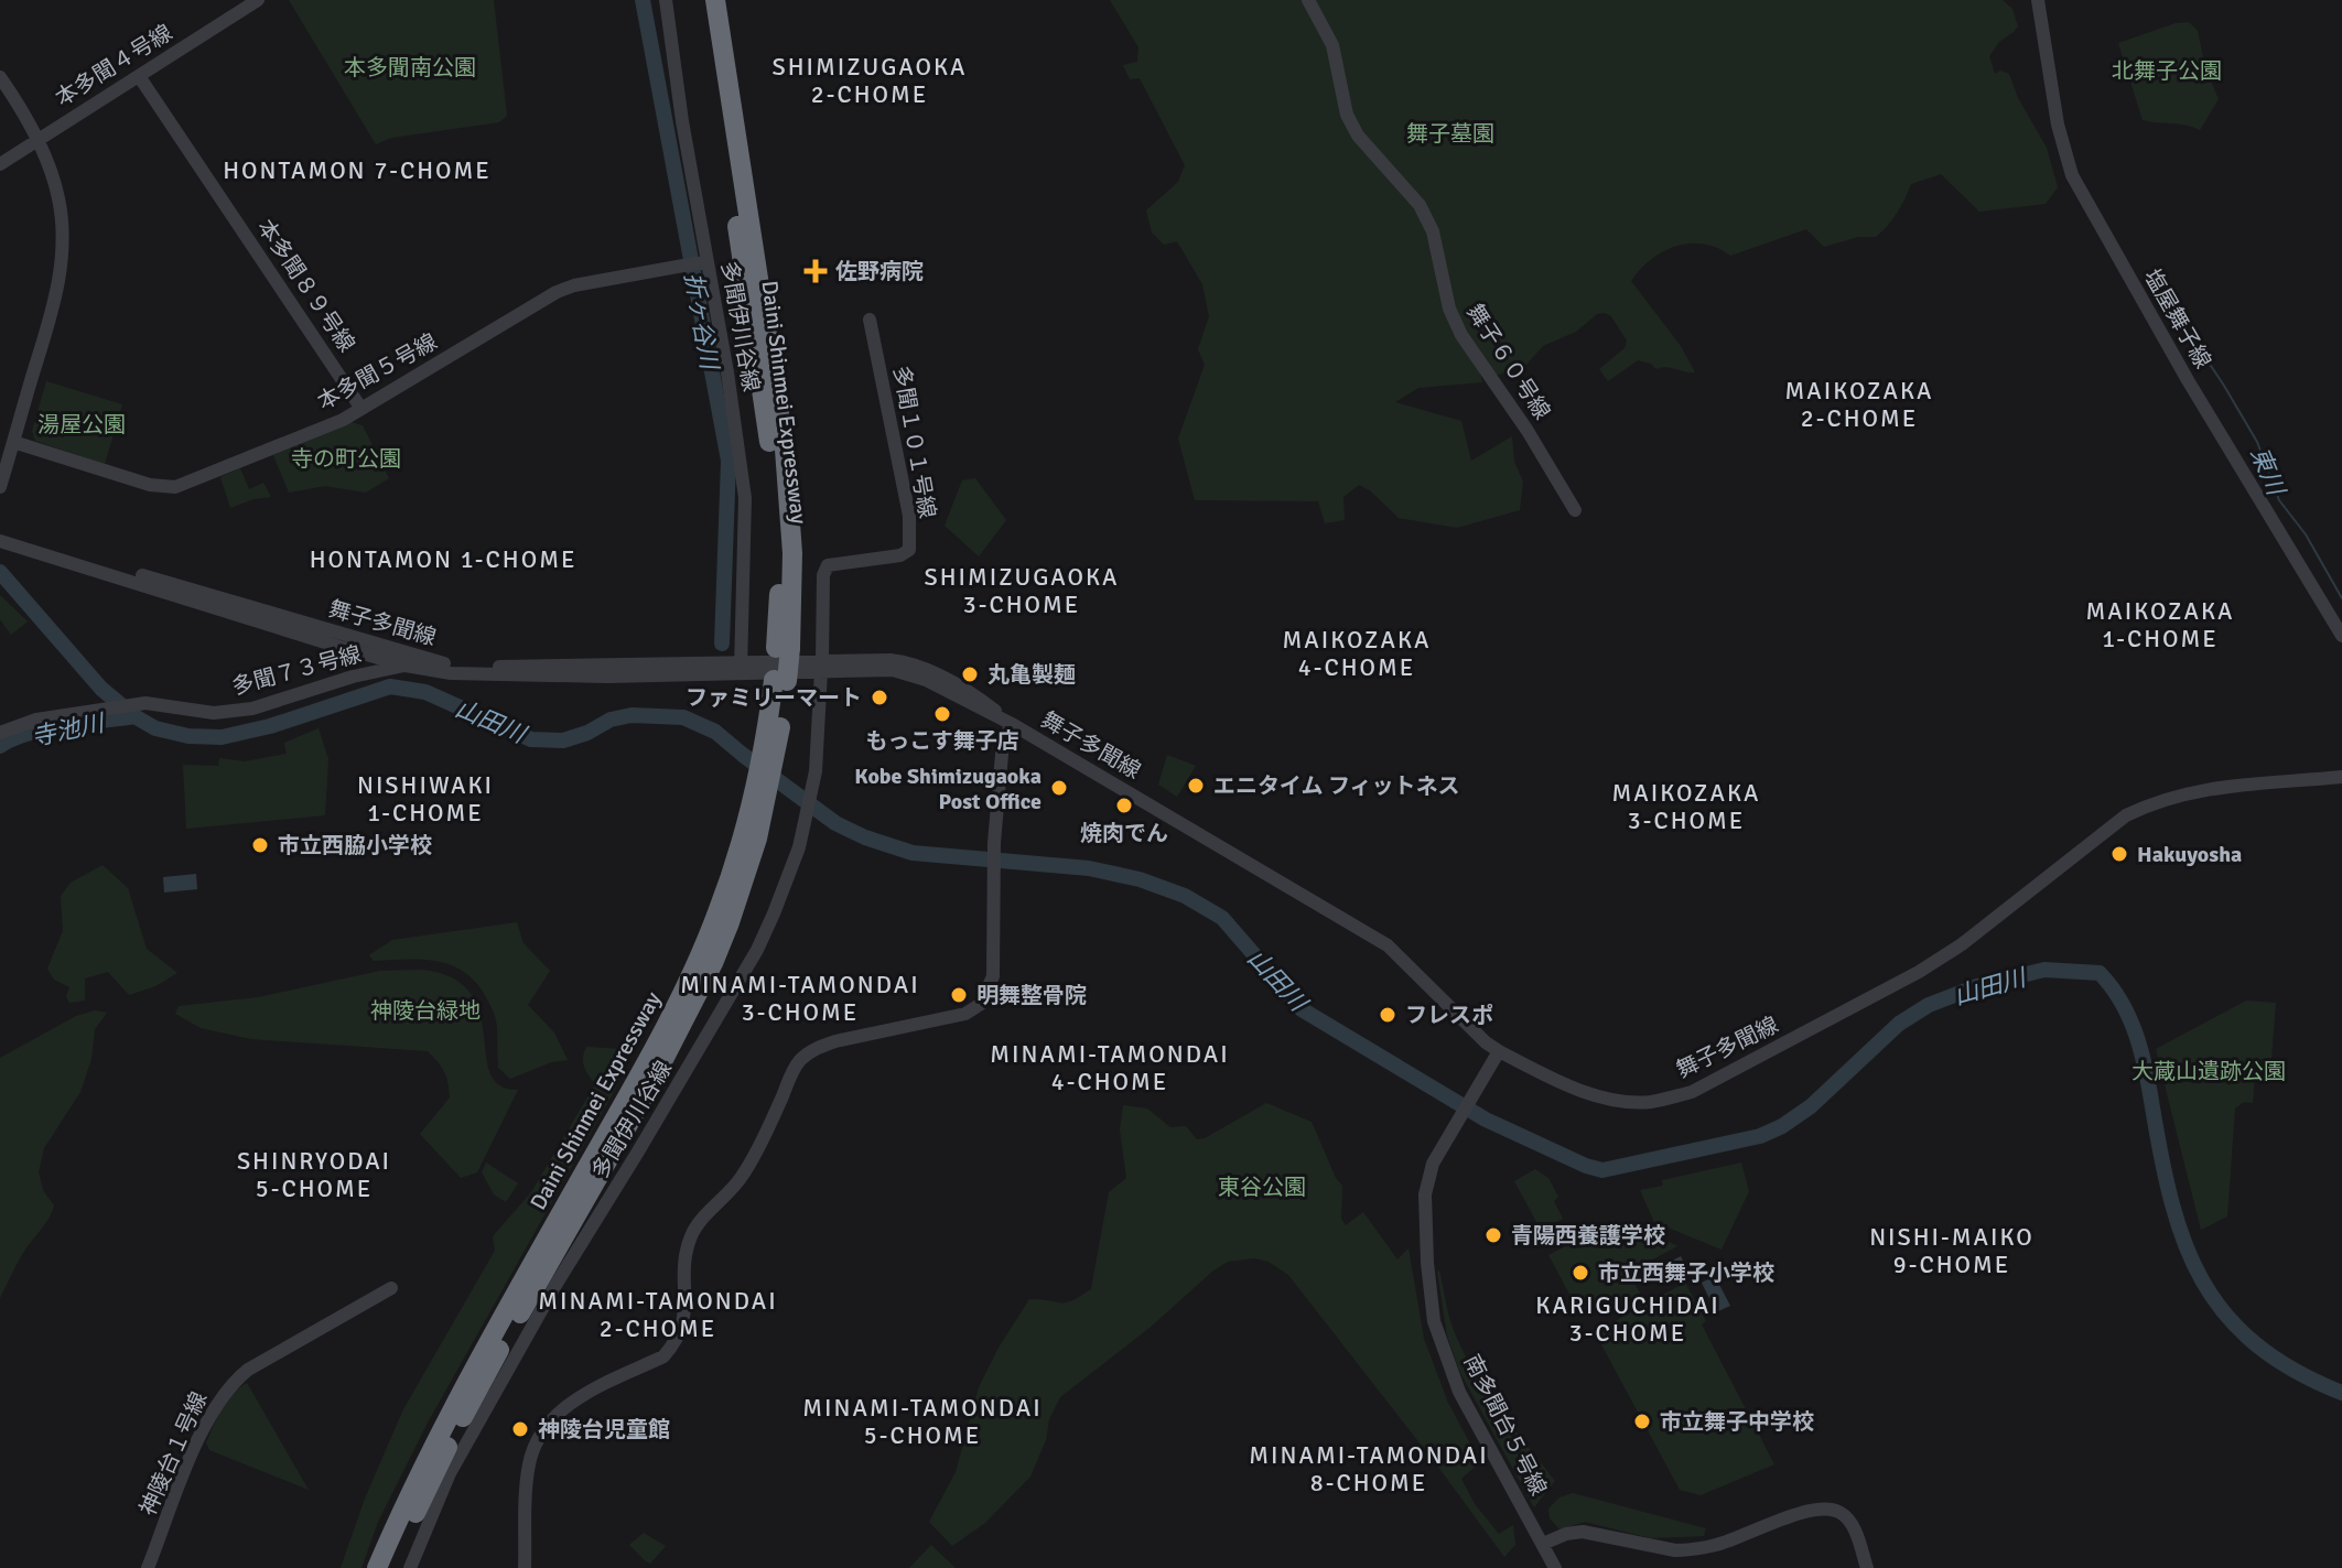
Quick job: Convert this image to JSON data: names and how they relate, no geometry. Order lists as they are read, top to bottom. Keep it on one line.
{"streets":{"highway":["Daini Shinmei Expressway"],"street":["本多聞４号線","本多聞８９号線","塩屋舞子線","多聞伊川谷線","舞子６０号線","本多聞５号線","多聞１０１号線","舞子多聞線","多聞７３号線","南多聞台５号線","神陵台１号線"]},"crossings":[["本多聞４号線","本多聞８９号線"],["本多聞８９号線","本多聞５号線"],["多聞伊川谷線","本多聞５号線"],["多聞伊川谷線","多聞１０１号線"],["多聞伊川谷線","舞子多聞線"],["多聞１０１号線","舞子多聞線"],["舞子多聞線","多聞７３号線"],["舞子多聞線","南多聞台５号線"]],"districts":["SHIMIZUGAOKA 2-CHOME","HONTAMON 7-CHOME","MAIKOZAKA 2-CHOME","HONTAMON 1-CHOME","SHIMIZUGAOKA 3-CHOME","MAIKOZAKA 1-CHOME","MAIKOZAKA 4-CHOME","NISHIWAKI 1-CHOME","MAIKOZAKA 3-CHOME","MINAMI-TAMONDAI 3-CHOME","MINAMI-TAMONDAI 4-CHOME","SHINRYODAI 5-CHOME","NISHI-MAIKO 9-CHOME","MINAMI-TAMONDAI 2-CHOME","KARIGUCHIDAI 3-CHOME","MINAMI-TAMONDAI 5-CHOME","MINAMI-TAMONDAI 8-CHOME"],"water":["折ヶ谷川","東川","山田川","寺池川"],"parks":["本多聞南公園","北舞子公園","舞子墓園","湯屋公園","寺の町公園","神陵台緑地","大蔵山遺跡公園","東谷公園"],"places":{"health":["佐野病院"],"other":["丸亀製麺","ファミリーマート","もっこす舞子店","エニタイム フィットネス","Kobe Shimizugaoka Post Office","焼肉でん","市立西脇小学校","Hakuyosha","明舞整骨院","フレスポ","青陽西養護学校","市立西舞子小学校","市立舞子中学校","神陵台児童館"]}}
